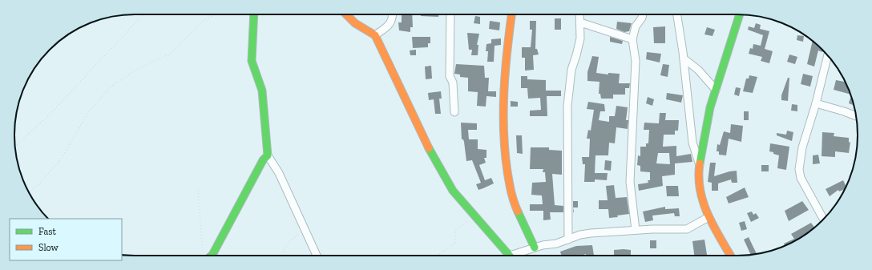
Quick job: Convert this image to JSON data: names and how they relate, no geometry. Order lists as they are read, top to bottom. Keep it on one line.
{"legend":["Fast","Slow"]}
